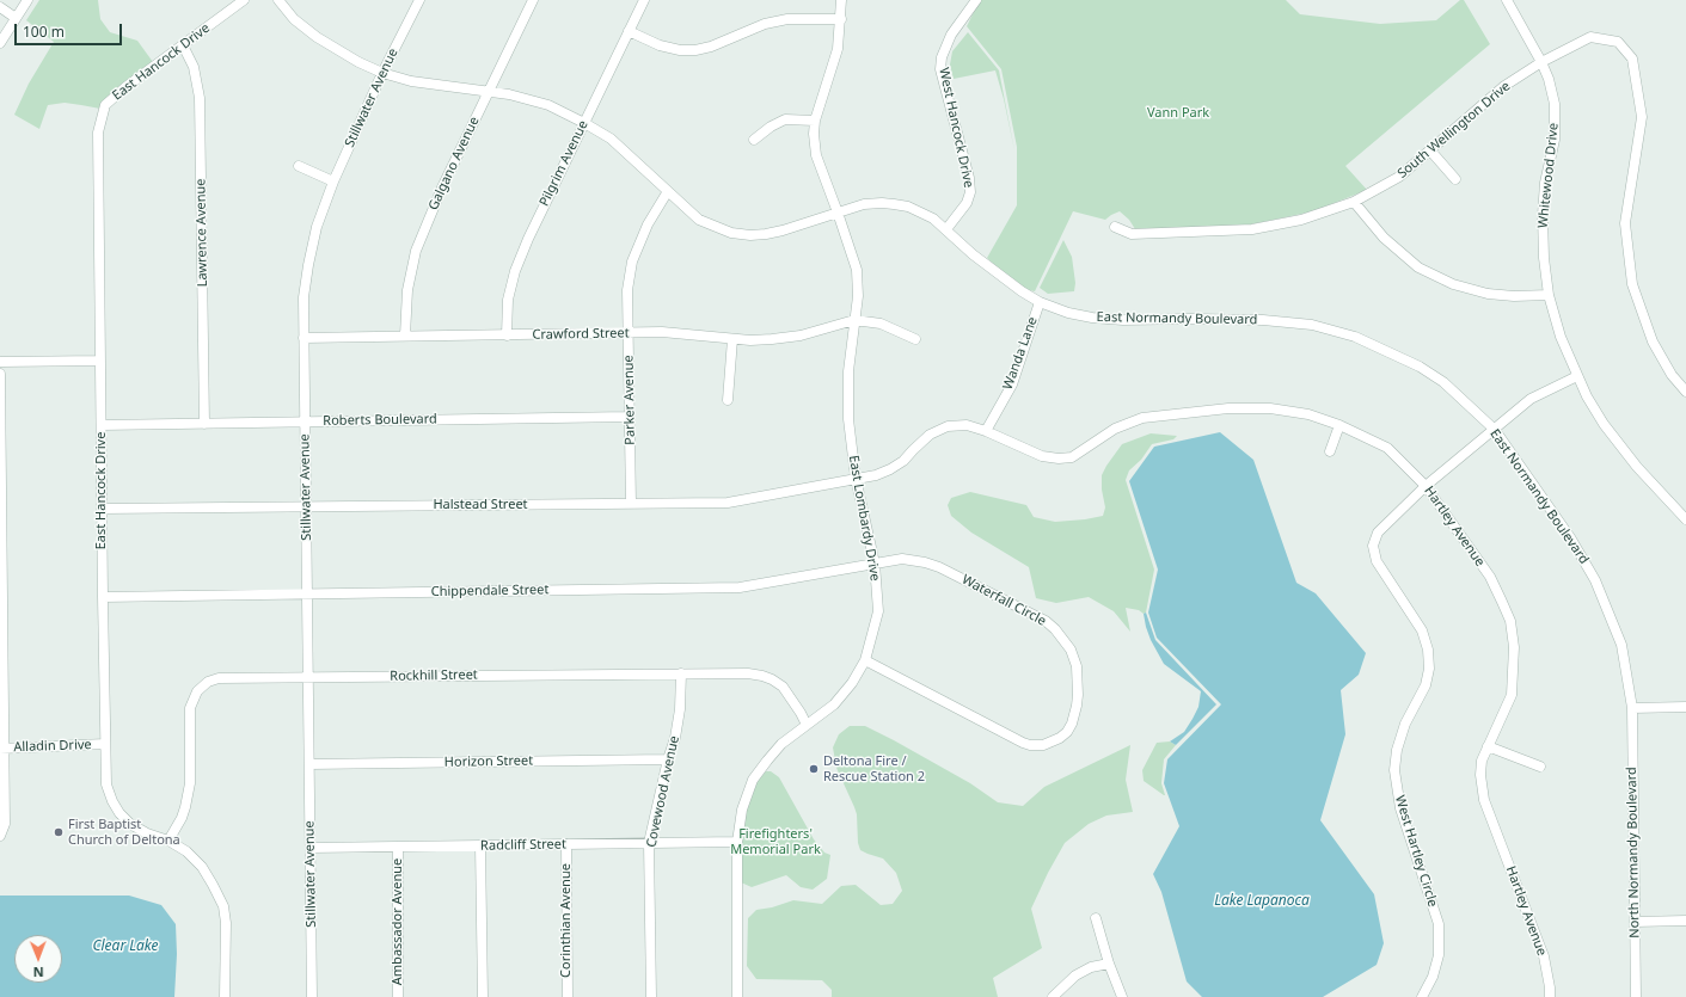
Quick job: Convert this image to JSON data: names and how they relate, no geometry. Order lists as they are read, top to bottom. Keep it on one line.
{"streets":{"street":["East Hancock Drive","Stillwater Avenue","West Hancock Drive","South Wellington Drive","Galgano Avenue","Pilgrim Avenue","Whitewood Drive","Lawrence Avenue","East Normandy Boulevard","Crawford Street","Wanda Lane","Parker Avenue","Roberts Boulevard","Halstead Street","East Lombardy Drive","Hartley Avenue","Chippendale Street","Waterfall Circle","Rockhill Street","Alladin Drive","Horizon Street","Covewood Avenue","Radcliff Street","West Hartley Circle","North Normandy Boulevard","Corinthian Avenue","Ambassador Avenue"]},"crossings":[["East Hancock Drive","Lawrence Avenue"],["East Hancock Drive","Roberts Boulevard"],["East Hancock Drive","Halstead Street"],["East Hancock Drive","Chippendale Street"],["East Hancock Drive","Rockhill Street"],["East Hancock Drive","Alladin Drive"],["Stillwater Avenue","East Normandy Boulevard"],["Stillwater Avenue","Crawford Street"],["Stillwater Avenue","Roberts Boulevard"],["Stillwater Avenue","Halstead Street"],["Stillwater Avenue","Chippendale Street"],["Stillwater Avenue","Rockhill Street"],["Stillwater Avenue","Horizon Street"],["Stillwater Avenue","Radcliff Street"],["West Hancock Drive","East Normandy Boulevard"],["South Wellington Drive","Whitewood Drive"],["Galgano Avenue","East Normandy Boulevard"],["Galgano Avenue","Crawford Street"],["Pilgrim Avenue","East Normandy Boulevard"],["Pilgrim Avenue","Crawford Street"],["Whitewood Drive","West Hartley Circle"],["Lawrence Avenue","Roberts Boulevard"],["East Normandy Boulevard","Wanda Lane"],["East Normandy Boulevard","Parker Avenue"],["East Normandy Boulevard","East Lombardy Drive"],["East Normandy Boulevard","West Hartley Circle"],["East Normandy Boulevard","North Normandy Boulevard"],["Crawford Street","Parker Avenue"],["Crawford Street","East Lombardy Drive"],["Wanda Lane","Hartley Avenue"],["Parker Avenue","Roberts Boulevard"],["Parker Avenue","Halstead Street"],["Halstead Street","East Lombardy Drive"],["Halstead Street","Hartley Avenue"],["East Lombardy Drive","Hartley Avenue"],["East Lombardy Drive","Chippendale Street"],["East Lombardy Drive","Waterfall Circle"],["East Lombardy Drive","Rockhill Street"],["East Lombardy Drive","Radcliff Street"],["Hartley Avenue","West Hartley Circle"],["Chippendale Street","Waterfall Circle"],["Rockhill Street","Covewood Avenue"],["Horizon Street","Covewood Avenue"],["Covewood Avenue","Radcliff Street"],["Radcliff Street","Corinthian Avenue"],["Radcliff Street","Ambassador Avenue"]],"water":["Lake Lapanoca","Clear Lake"],"parks":["Vann Park","Firefighters' Memorial Park"],"places":["Deltona Fire / Rescue Station 2","First Baptist Church of Deltona"],"scale_bar":"100 m","north":"bottom"}
